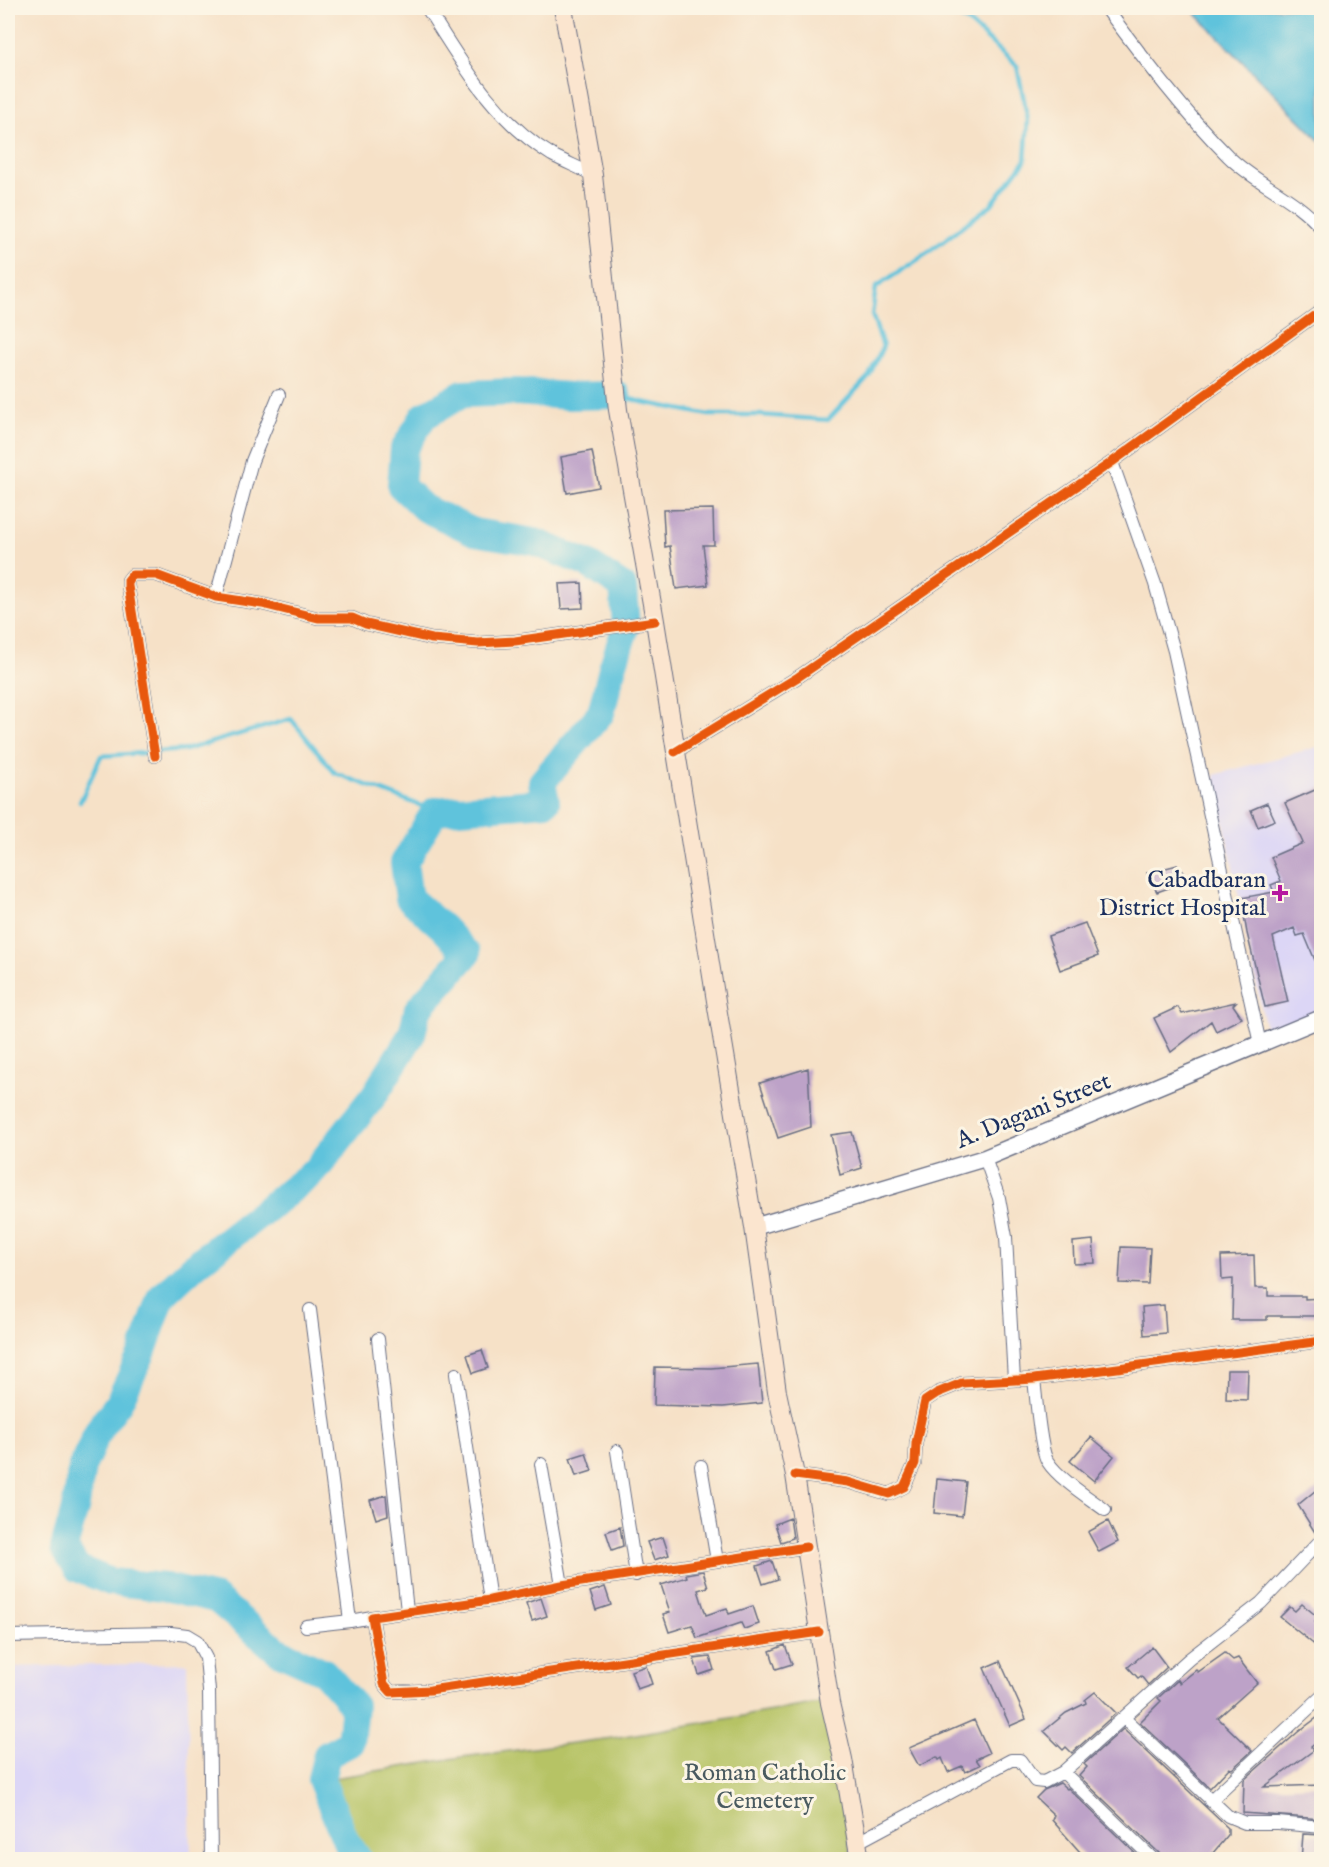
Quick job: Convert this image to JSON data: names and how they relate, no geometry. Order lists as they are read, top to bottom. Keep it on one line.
{"streets":{"street":["A. Dagani Street"]},"parks":["Roman Catholic Cemetery"],"places":{"health":["Cabadbaran District Hospital"]}}
